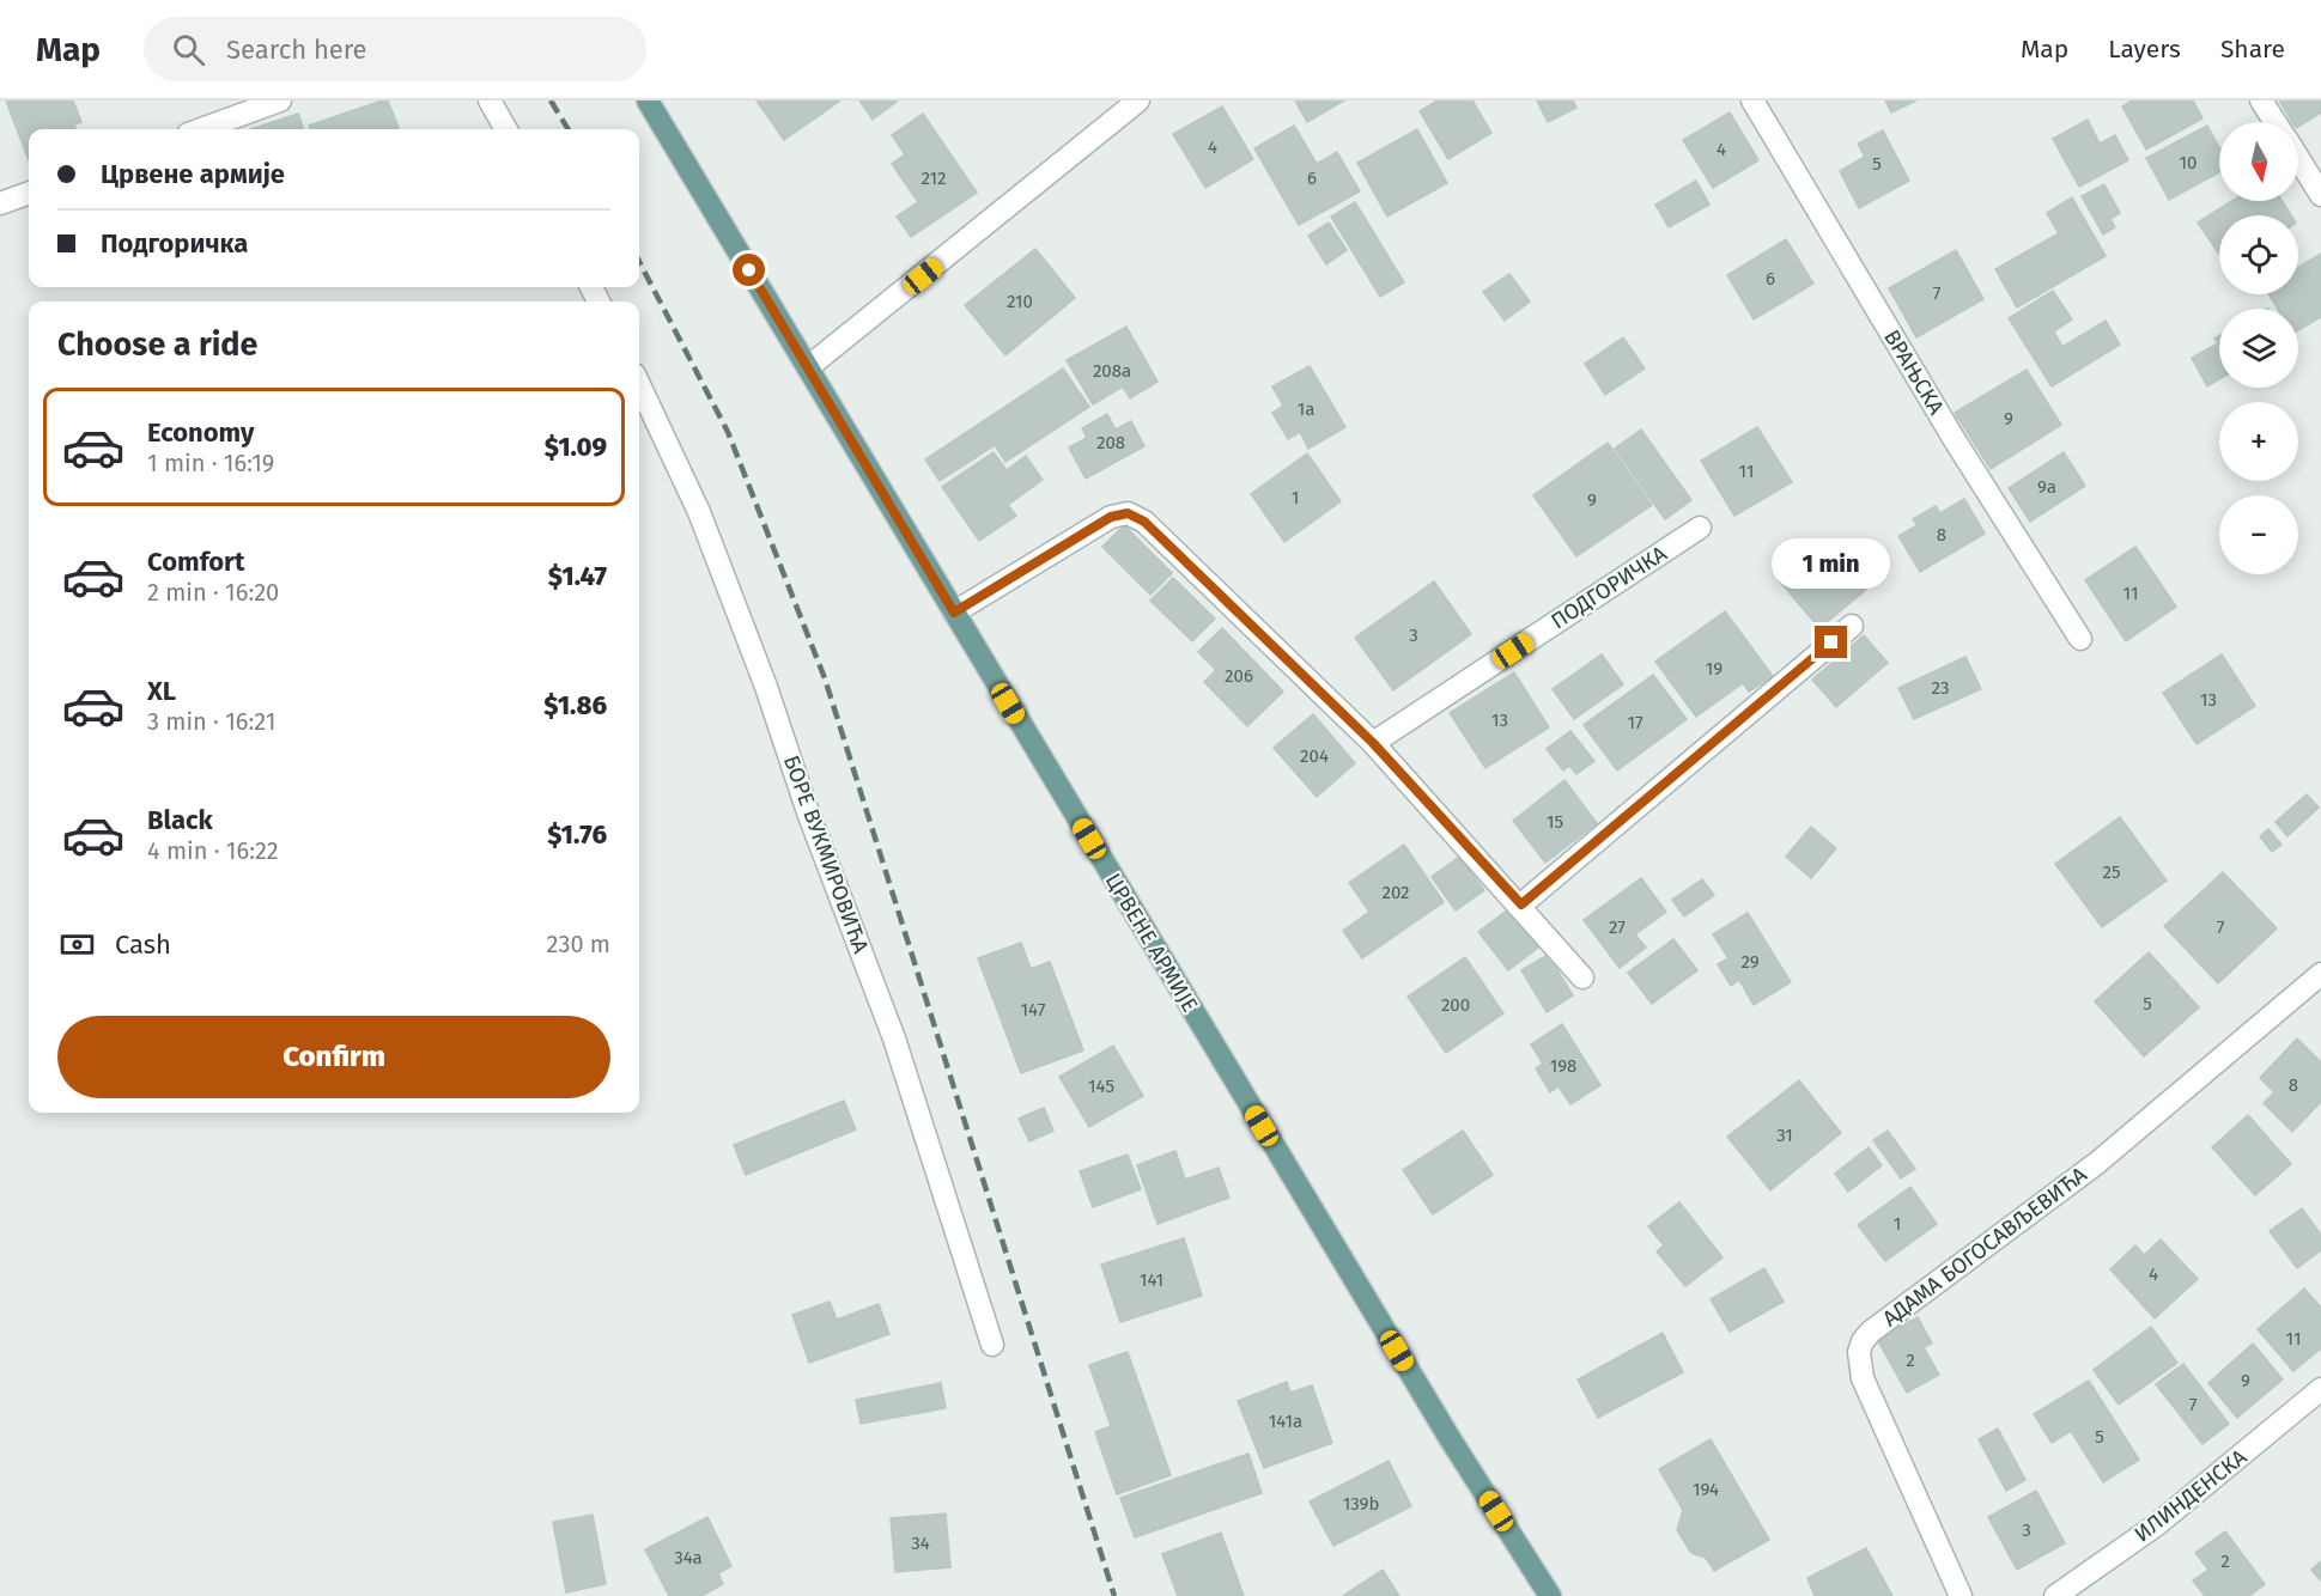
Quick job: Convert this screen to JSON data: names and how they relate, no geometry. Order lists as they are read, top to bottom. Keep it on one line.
{"streets":{"main road":["ЦРВЕНЕ АРМИЈЕ"],"street":["ВРАЊСКА","ПОДГОРИЧКА","БОРЕ ВУКМИРОВИЋА","АДАМА БОГОСАВЉЕВИЋА","ИЛИНДЕНСКА"]},"house_numbers":["4","4","10","5","212","6","6","7","210","208a","1a","9","208","11","9a","1","9","8","11","3","19","206","23","13","13","17","204","15","25","202","27","7","29","5","200","147","198","8","145","31","1","4","141","11","2","9","7","141a","5","194","139b","3","34","34a","2"],"north":"bottom","page":{"header":"Map","search":"Search here","nav":["Map","Layers","Share"],"map_buttons":["+","−"],"banner":["Црвене армије","Подгоричка"],"heading":"Choose a ride","list":[{"name":"Economy","note":"1 min · 16:19","value":"$1.09"},{"name":"Comfort","note":"2 min · 16:20","value":"$1.47"},{"name":"XL","note":"3 min · 16:21","value":"$1.86"},{"name":"Black","note":"4 min · 16:22","value":"$1.76"}],"bubble":"1 min","pay":["Cash","230 m"],"buttons":"Confirm"}}
